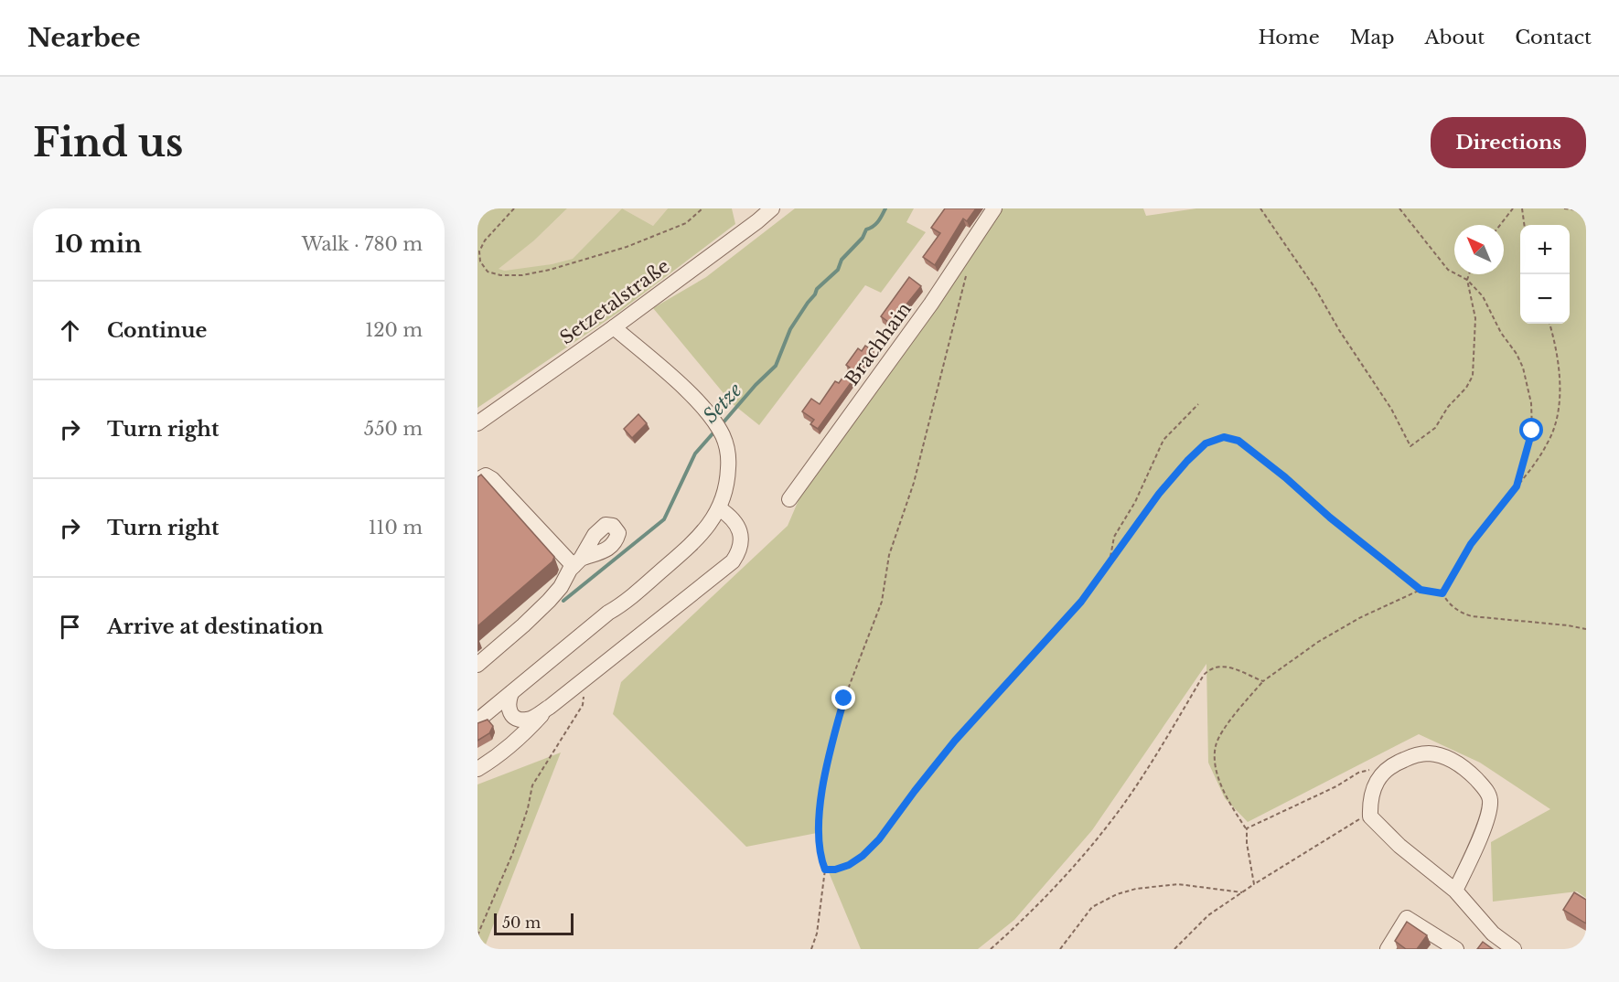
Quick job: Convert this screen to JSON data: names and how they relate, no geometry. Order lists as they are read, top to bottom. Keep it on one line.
{"streets":{"street":["Setzetalstraße","Brachhain"]},"water":["Setze"],"scale_bar":"50 m","north":"top left","page":{"header":"Nearbee","nav":["Home","Map","About","Contact"],"buttons":"Directions","title":"Find us","heading":["10 min","Walk · 780 m"],"map_buttons":["+","−"],"list":[["Continue","120 m"],["Turn right","550 m"],["Turn right","110 m"],"Arrive at destination"],"scale":"50 m"}}
